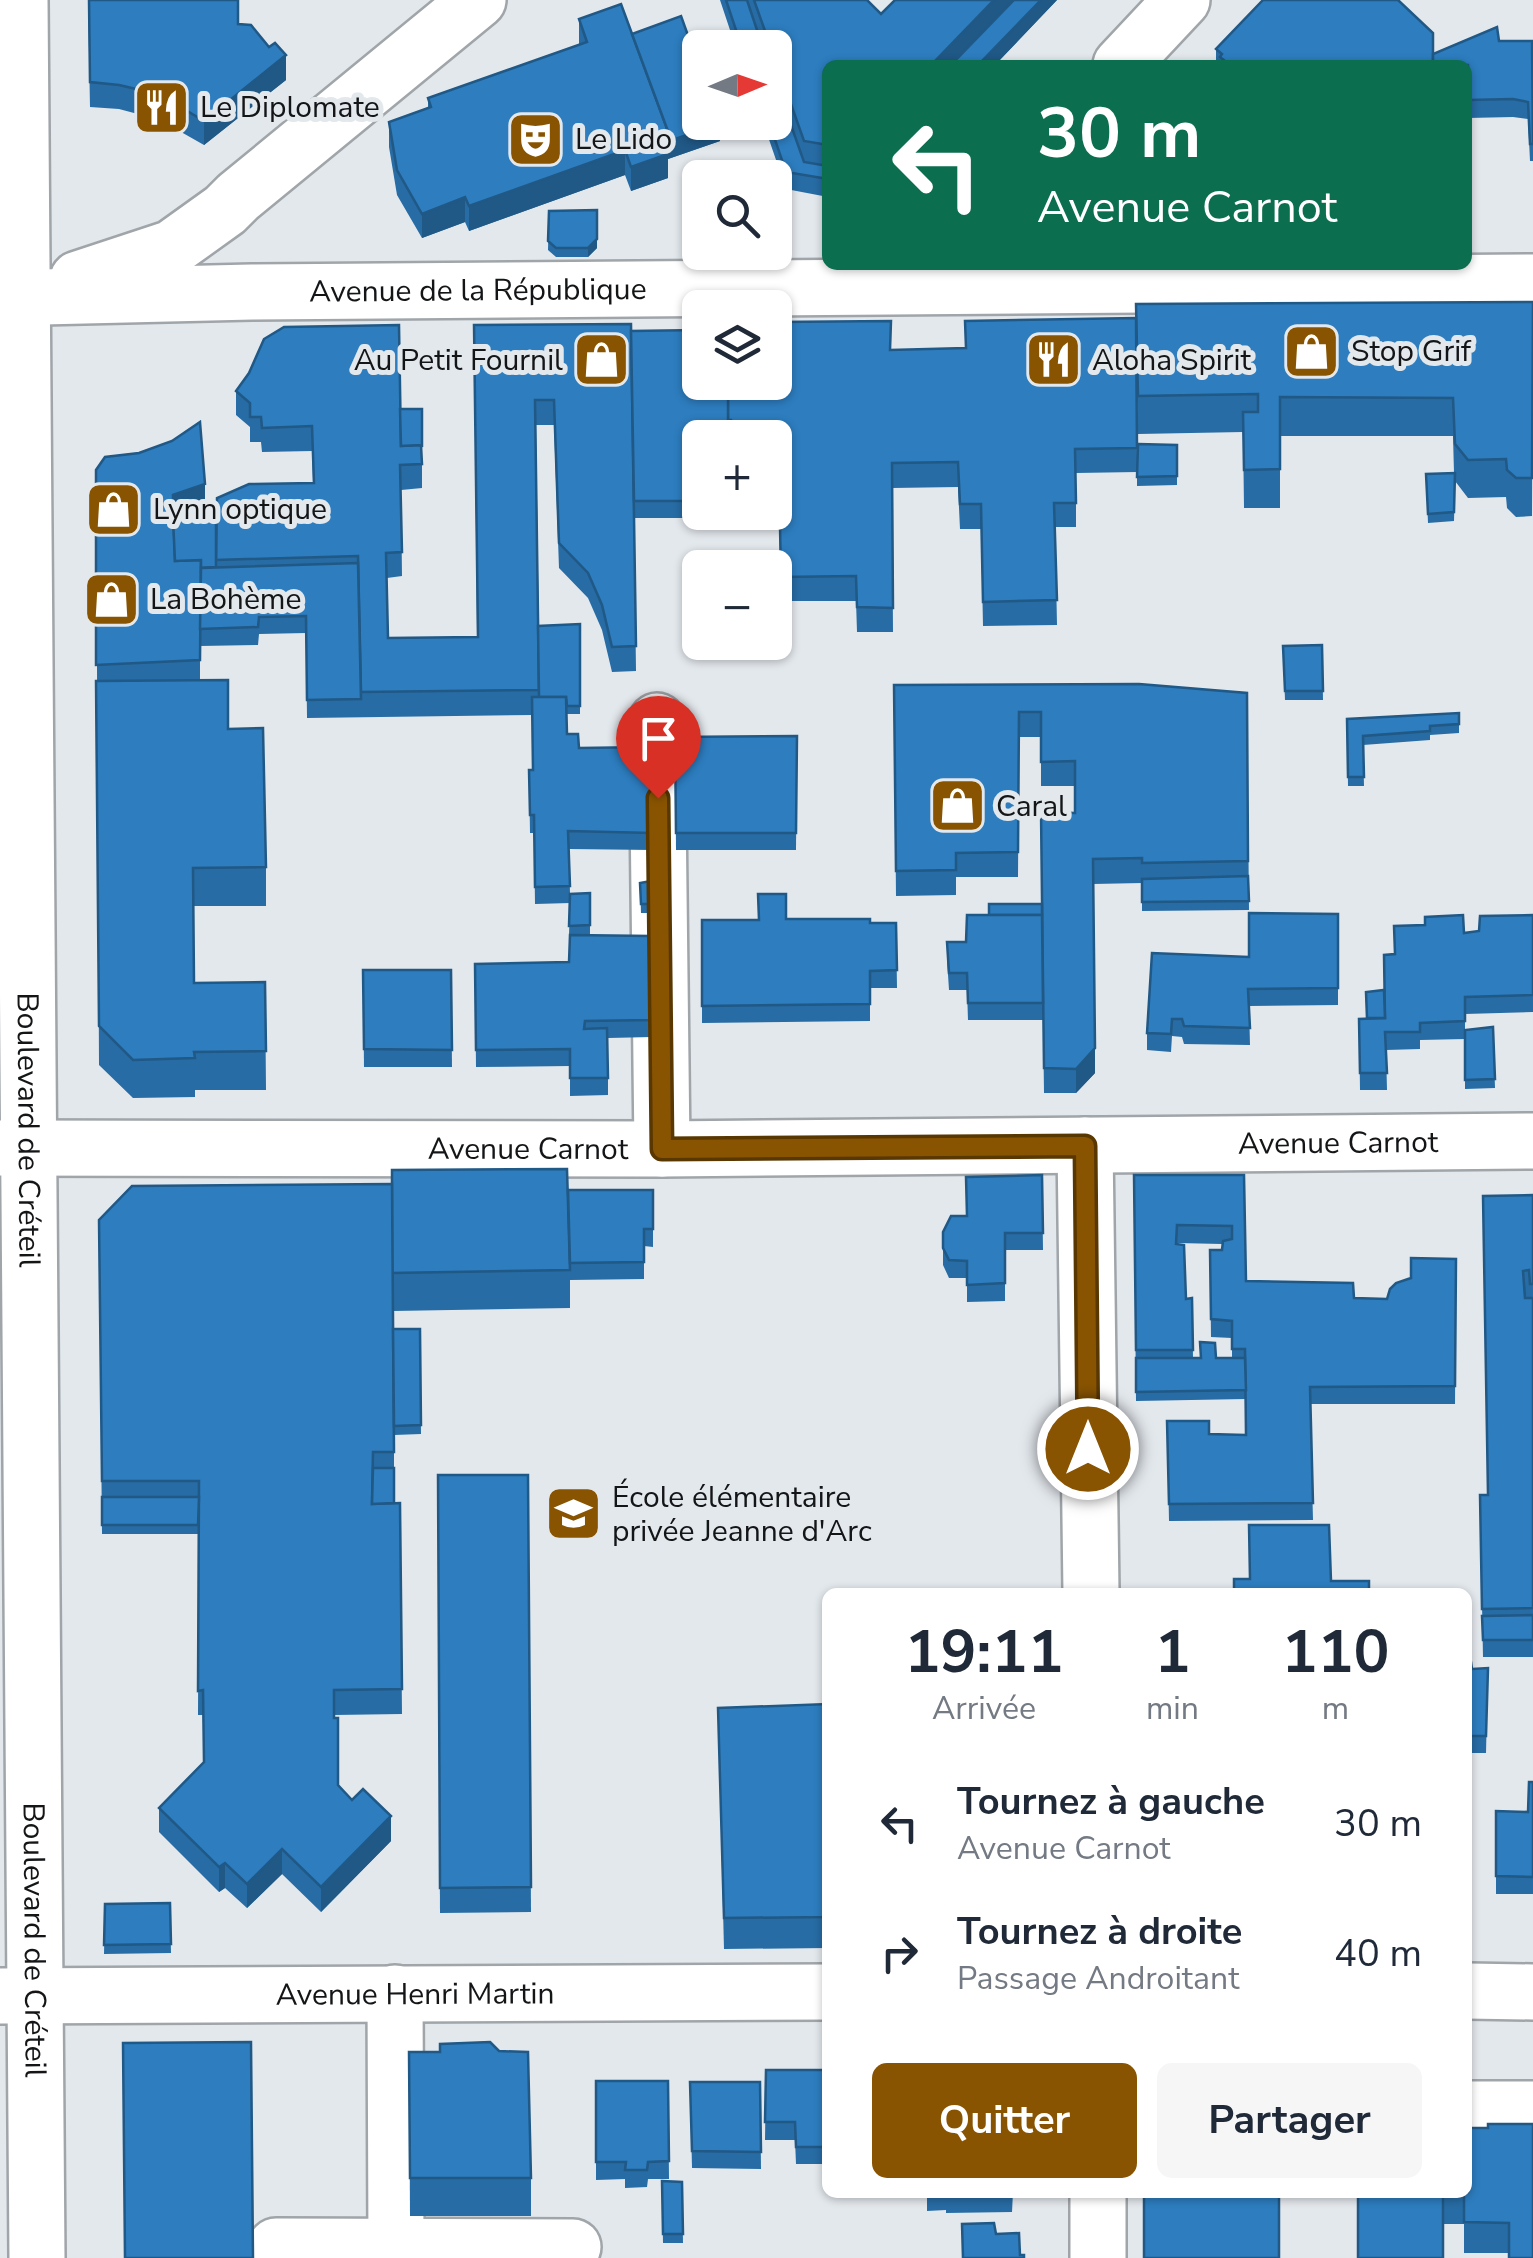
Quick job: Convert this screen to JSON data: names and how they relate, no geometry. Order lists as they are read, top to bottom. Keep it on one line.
{"streets":{"street":["Avenue de la République","Boulevard de Créteil","Avenue Carnot","Avenue Henri Martin"]},"crossings":[["Avenue de la République","Boulevard de Créteil"],["Boulevard de Créteil","Avenue Carnot"],["Boulevard de Créteil","Avenue Henri Martin"]],"places":{"restaurant":["Le Diplomate","Aloha Spirit"],"theatre":["Le Lido"],"shop":["Stop Grif","Au Petit Fournil","Lynn optique","La Bohème","Caral"],"school or university":["École élémentaire privée Jeanne d'Arc"]},"north":"right","page":{"map_buttons":["+","−"],"turn":["30 m","Avenue Carnot"],"eta":["19:11","Arrivée","1","min","110","m"],"list":[{"name":"Tournez à gauche","note":"Avenue Carnot","value":"30 m"},{"name":"Tournez à droite","note":"Passage Androitant","value":"40 m"}],"buttons":["Quitter","Partager"]}}
